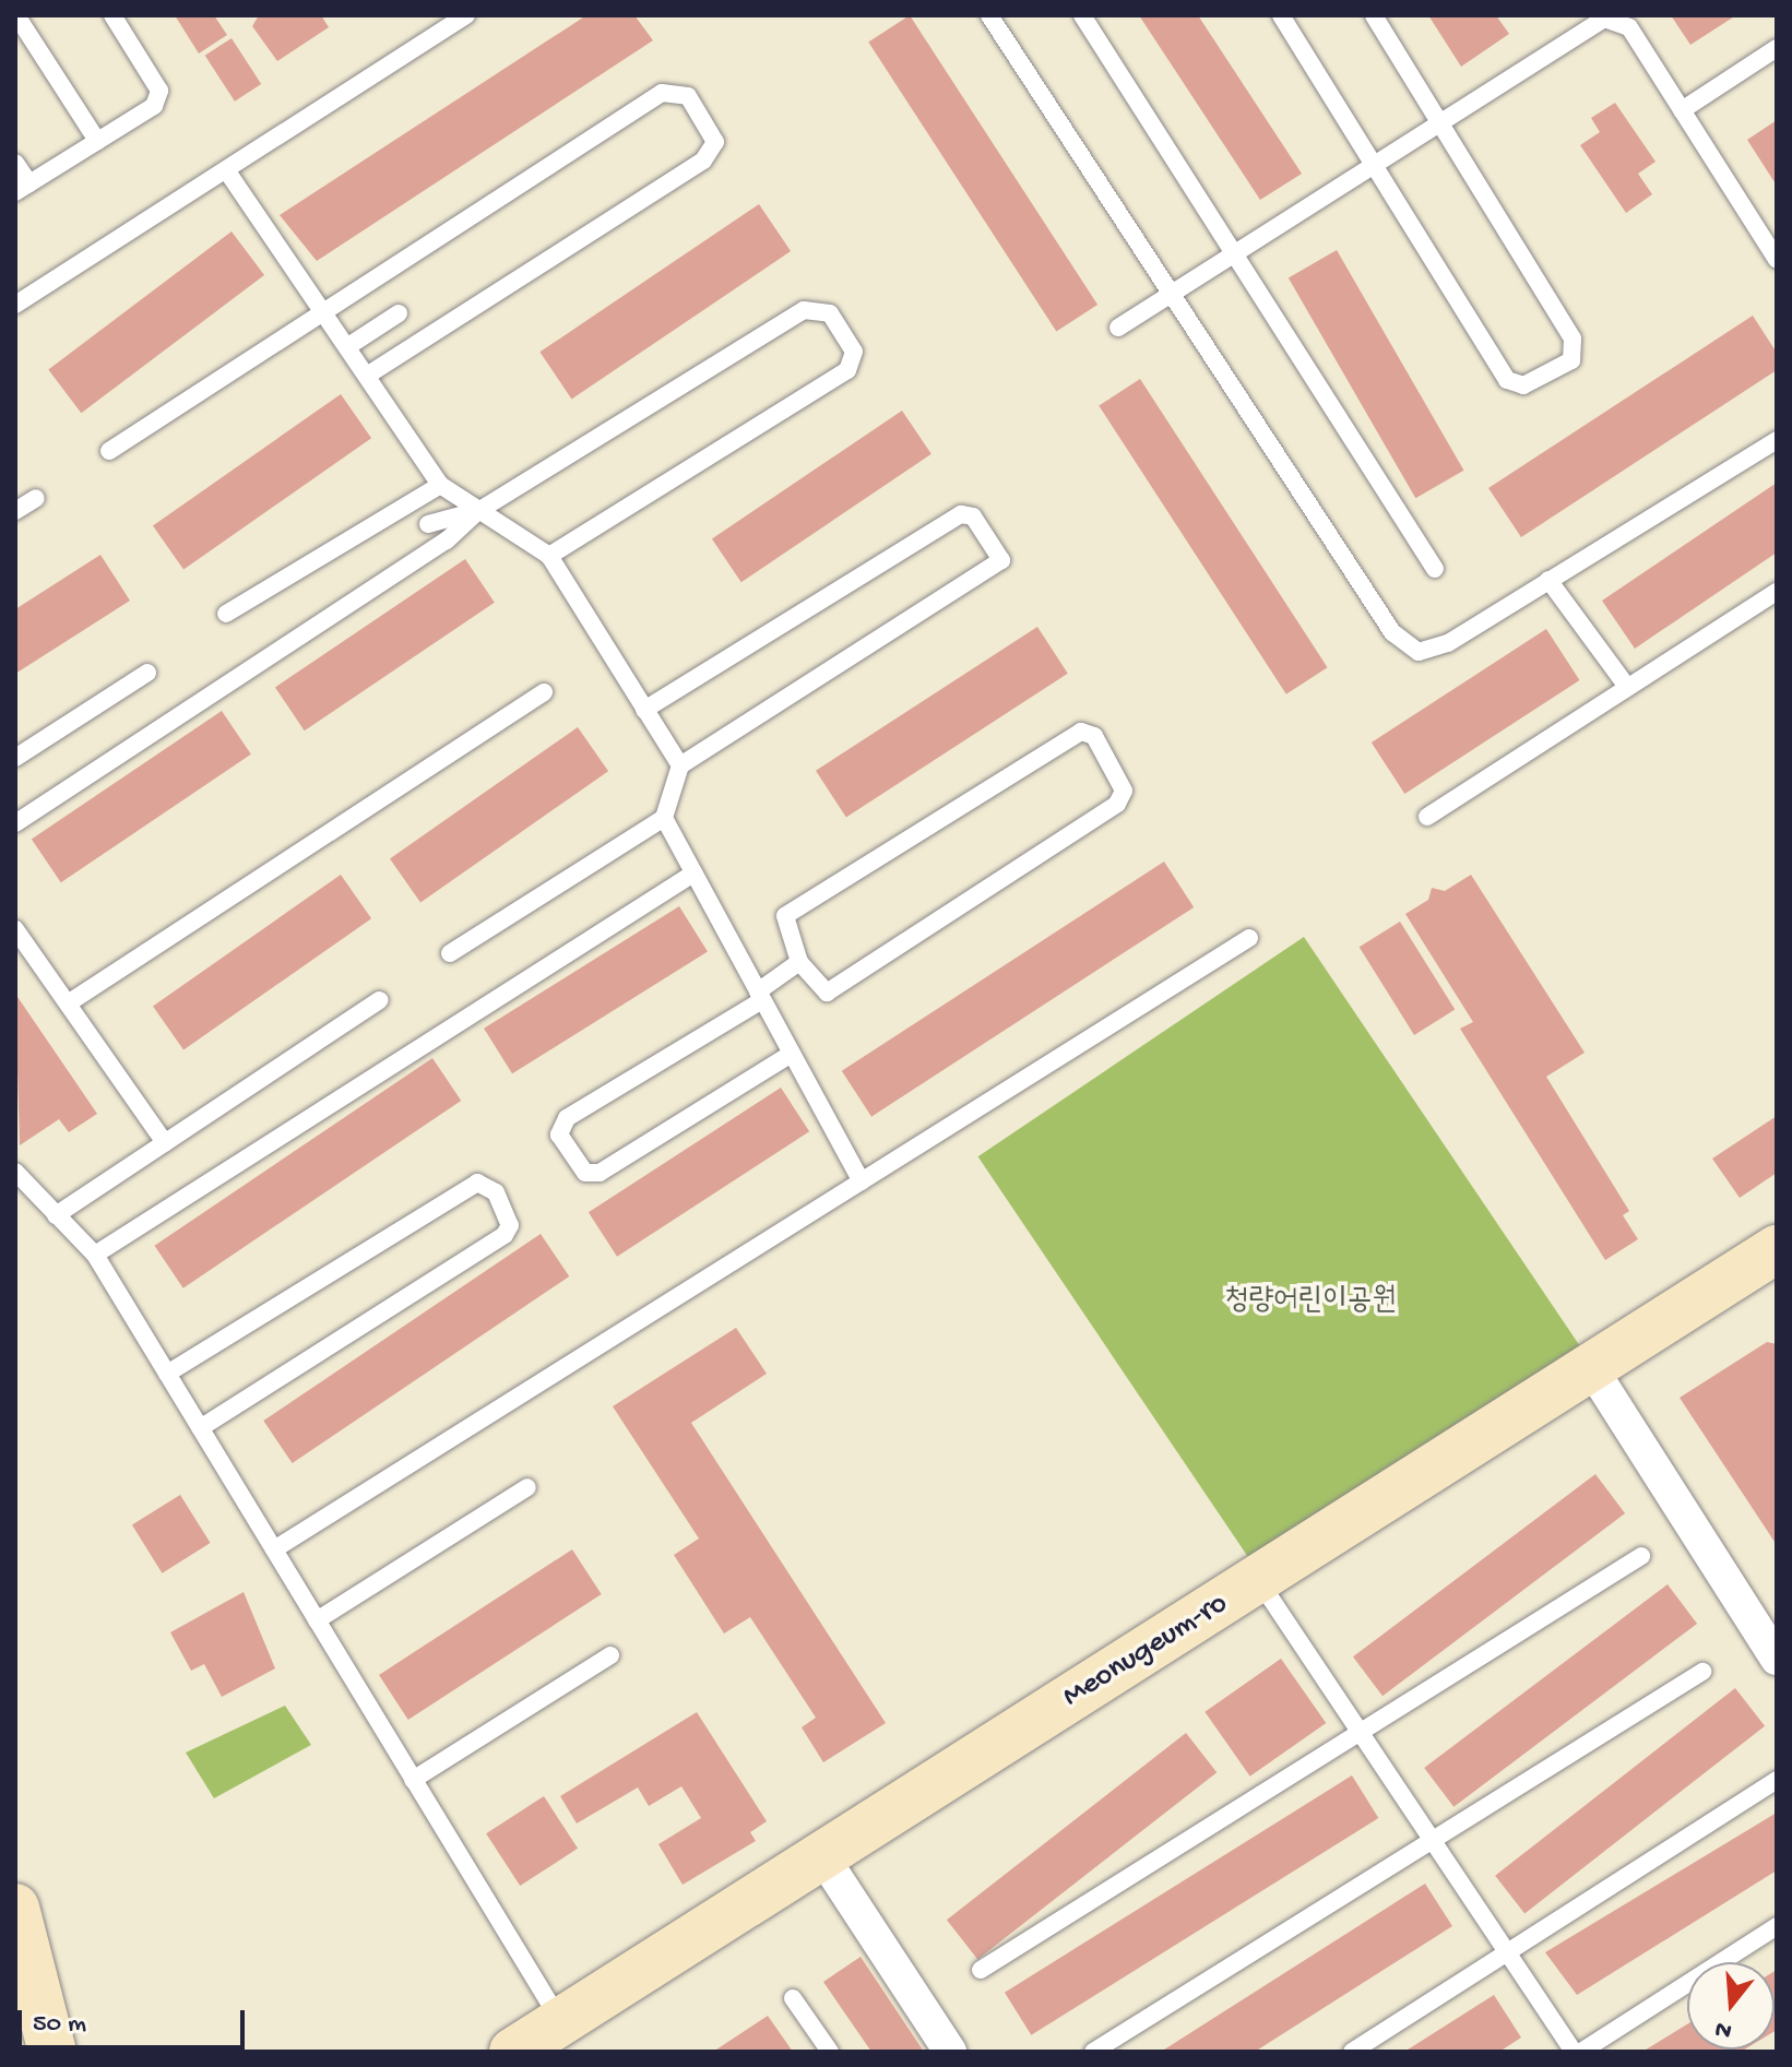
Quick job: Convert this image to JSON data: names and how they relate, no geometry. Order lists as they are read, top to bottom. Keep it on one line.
{"streets":{"main road":["Meonugeum-ro"]},"parks":["청량어린이공원"],"scale_bar":"50 m","north":"bottom"}
